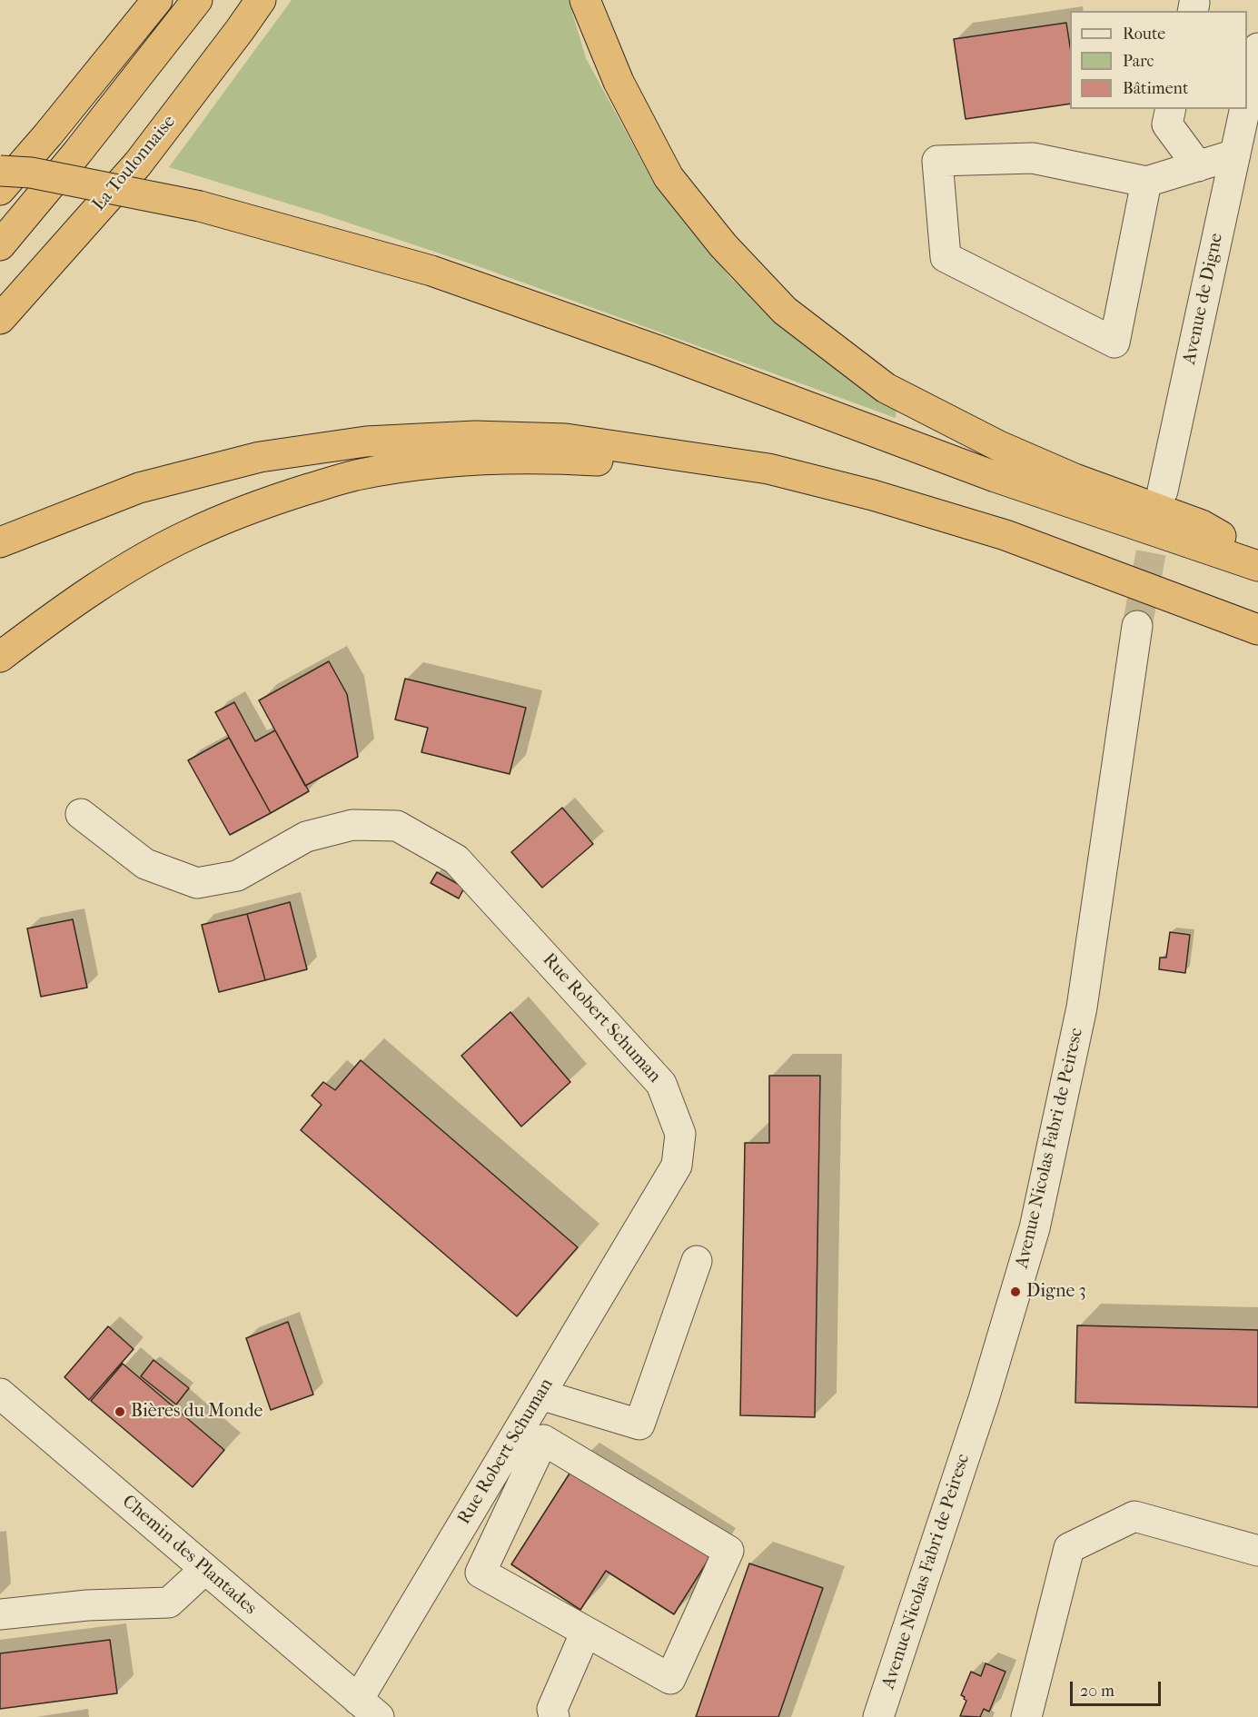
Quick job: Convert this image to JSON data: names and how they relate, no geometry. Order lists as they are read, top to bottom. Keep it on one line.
{"streets":{"highway":["La Toulonnaise"],"street":["Avenue de Digne","Rue Robert Schuman","Avenue Nicolas Fabri de Peiresc","Chemin des Plantades"]},"crossings":[["Rue Robert Schuman","Chemin des Plantades"]],"places":["Digne 3","Bières du Monde"],"legend":["Route","Parc","Bâtiment"],"scale_bar":"20 m"}
